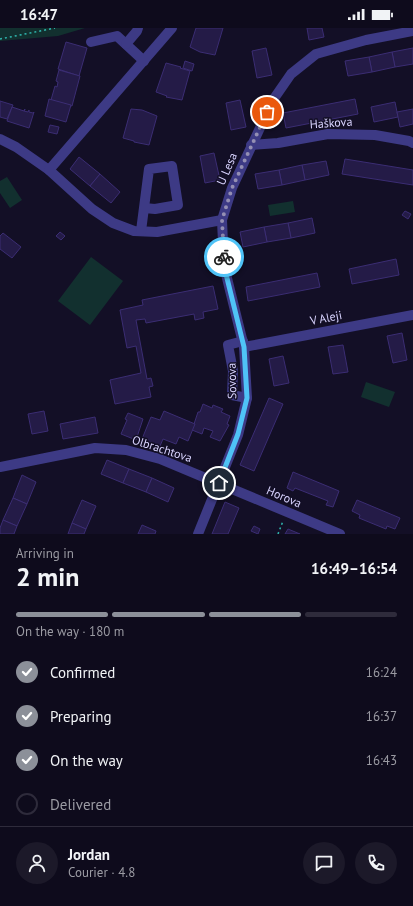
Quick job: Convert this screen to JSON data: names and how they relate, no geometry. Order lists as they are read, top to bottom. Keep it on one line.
{"streets":{"street":["Haškova","U Lesa","V Aleji","Sovova","Olbrachtova","Horova"]},"crossings":[["Haškova","U Lesa"],["U Lesa","Sovova"],["V Aleji","Sovova"],["Sovova","Olbrachtova"],["Sovova","Horova"],["Olbrachtova","Horova"]],"page":{"status":"16:47","heading":["2 min","Arriving in","16:49–16:54"],"panel":["Jordan","Courier · 4.8"],"bar":"On the way · 180 m","list":[["Confirmed","16:24"],["Preparing","16:37"],["On the way","16:43"],"Delivered"]}}
